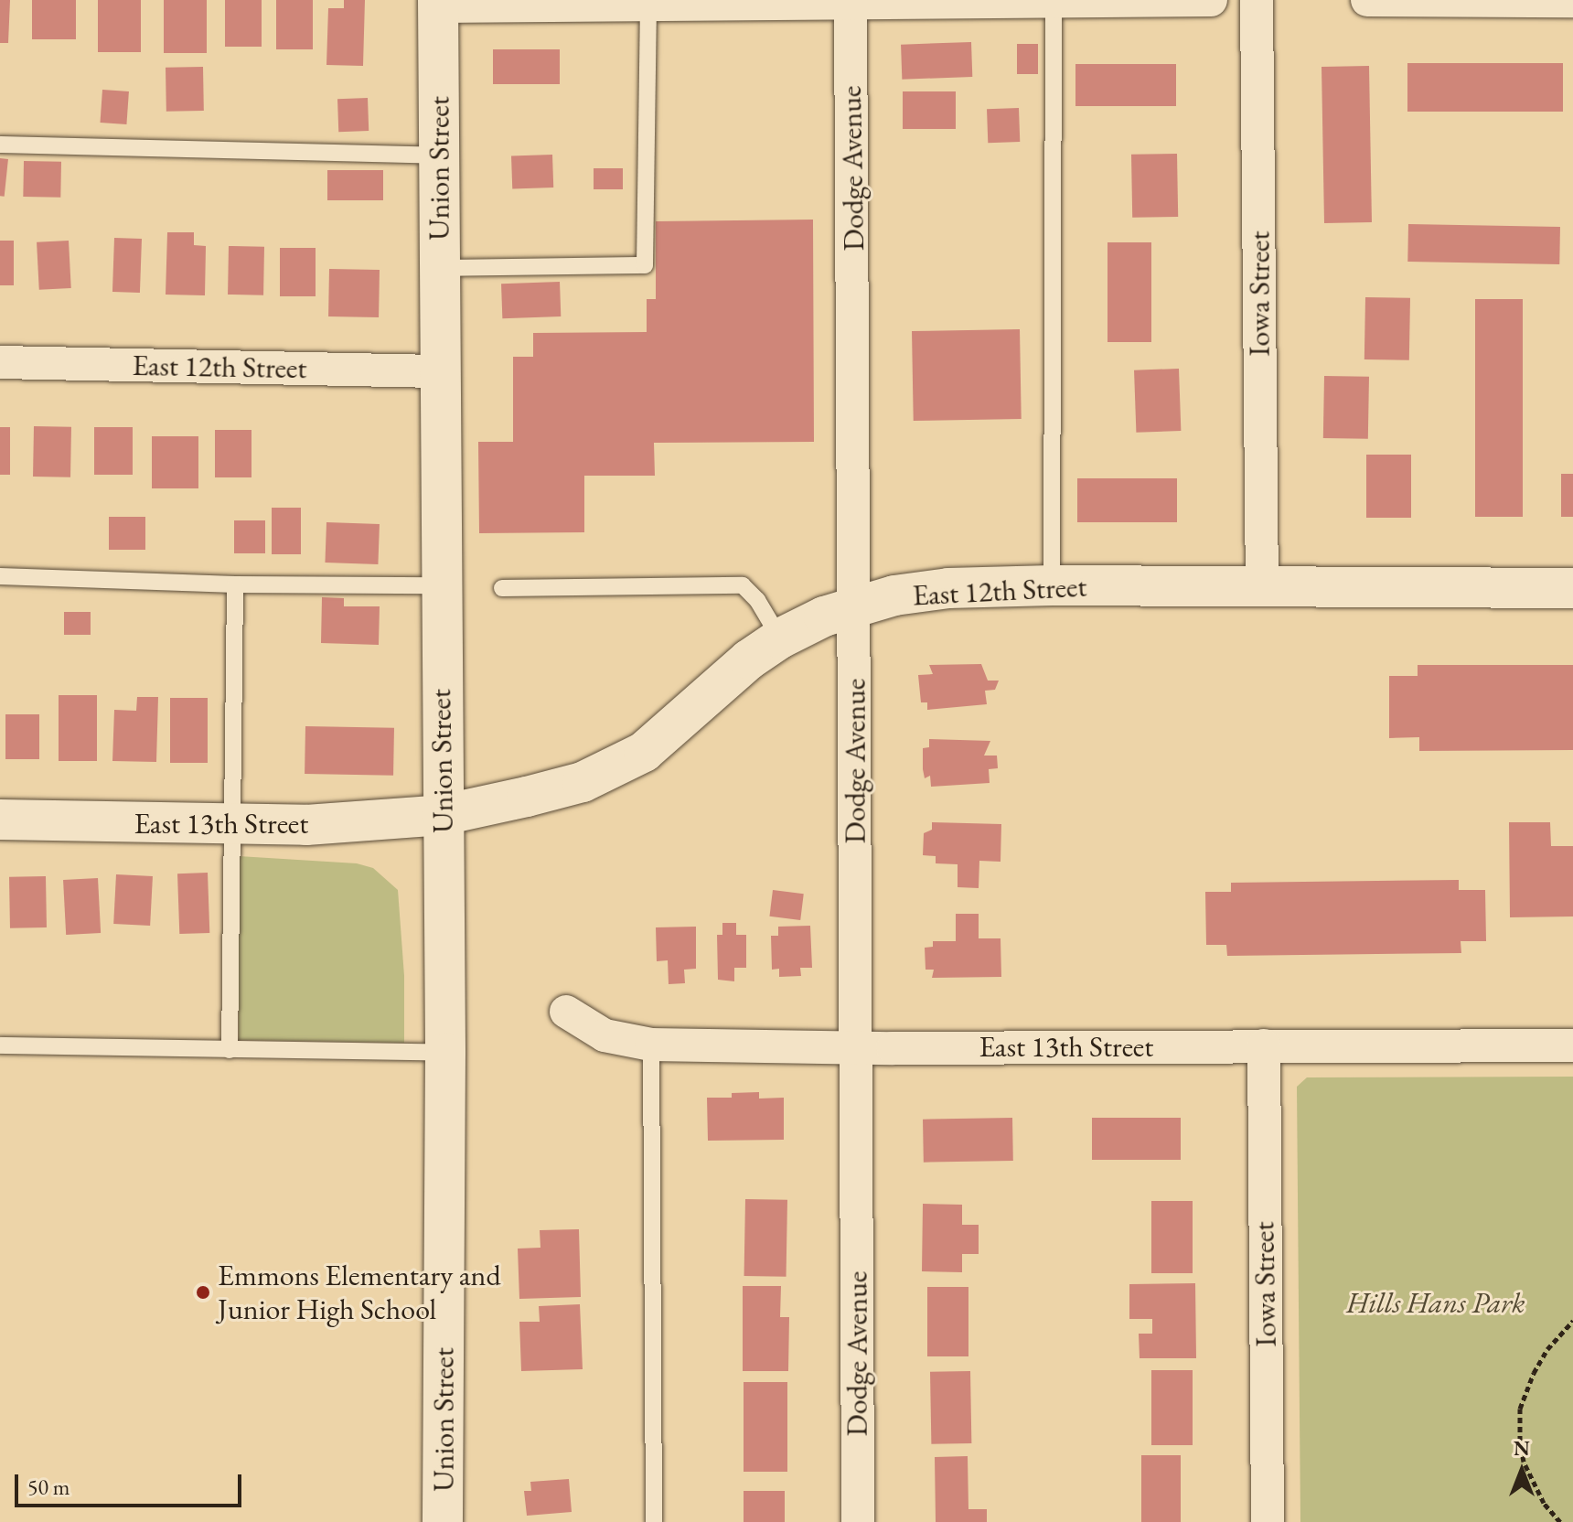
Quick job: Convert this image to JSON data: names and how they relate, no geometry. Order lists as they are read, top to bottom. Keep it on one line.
{"streets":{"street":["Union Street","Dodge Avenue","Iowa Street","East 12th Street","East 13th Street"]},"crossings":[["Union Street","East 12th Street"],["Union Street","East 13th Street"],["Dodge Avenue","East 12th Street"],["Dodge Avenue","East 13th Street"],["Iowa Street","East 12th Street"],["Iowa Street","East 13th Street"],["East 12th Street","East 13th Street"]],"parks":["Hills Hans Park"],"places":["Emmons Elementary and Junior High School"],"scale_bar":"50 m","north":"top"}
